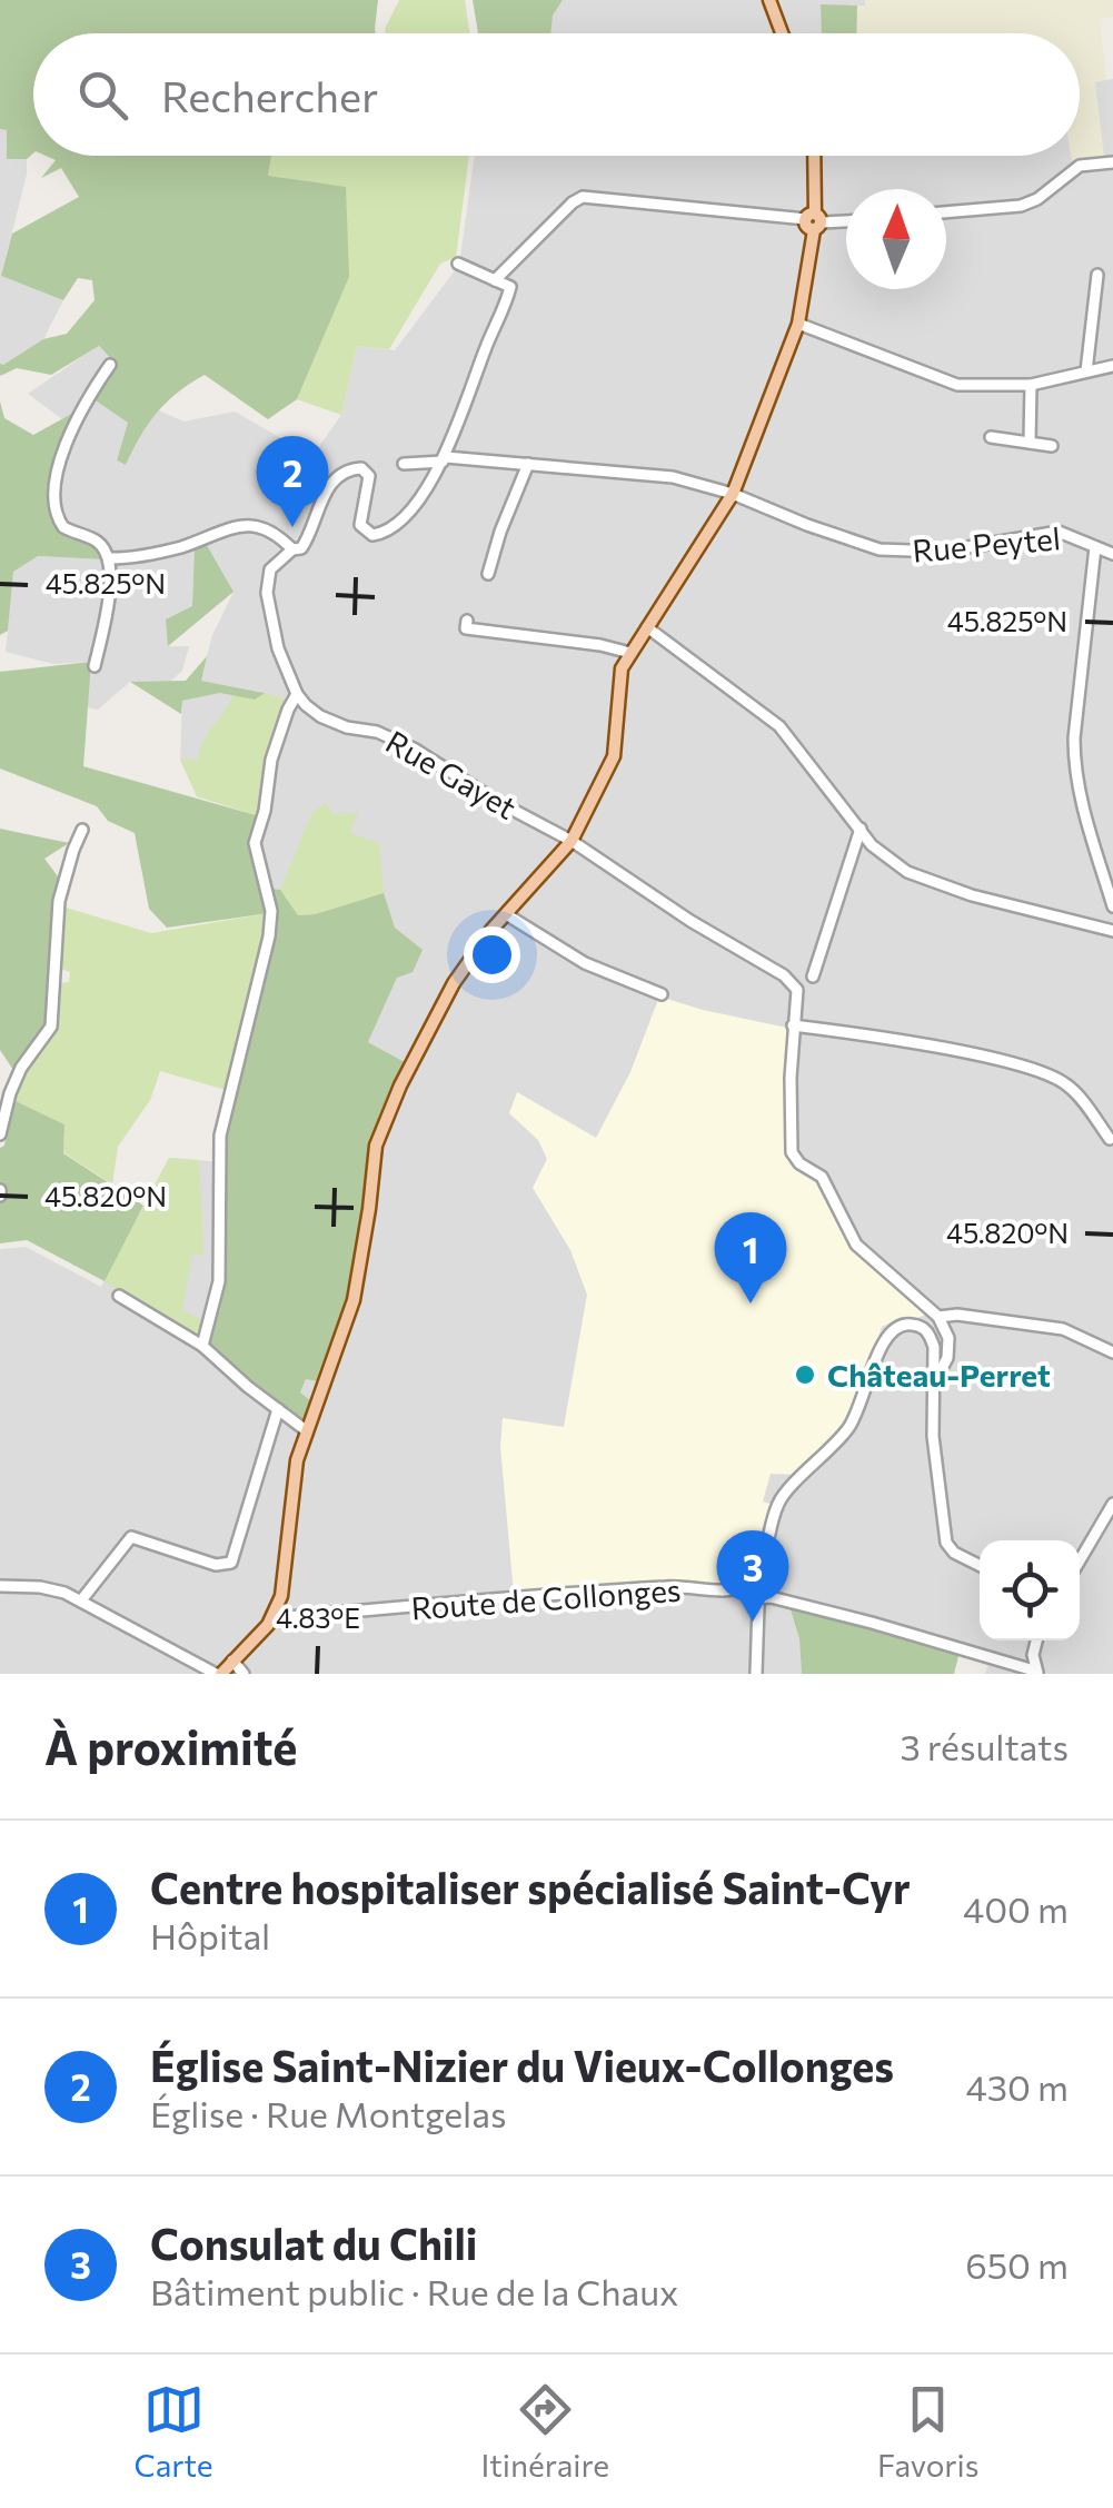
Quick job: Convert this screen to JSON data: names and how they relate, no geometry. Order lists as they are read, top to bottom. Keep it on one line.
{"streets":{"street":["Rue Peytel","Rue Gayet","Route de Collonges"]},"places":["Château-Perret"],"north":"top","page":{"search":"Rechercher","pins":["2","1","3"],"heading":["À proximité","3 résultats"],"list":[{"mark":"1","name":"Centre hospitaliser spécialisé Saint-Cyr","note":"Hôpital","value":"400 m"},{"mark":"2","name":"Église Saint-Nizier du Vieux-Collonges","note":"Église · Rue Montgelas","value":"430 m"},{"mark":"3","name":"Consulat du Chili","note":"Bâtiment public · Rue de la Chaux","value":"650 m"}],"nav":["Carte","Itinéraire","Favoris"]},"coordinates":["45.825°N","45.820°N","4.83°E"]}
